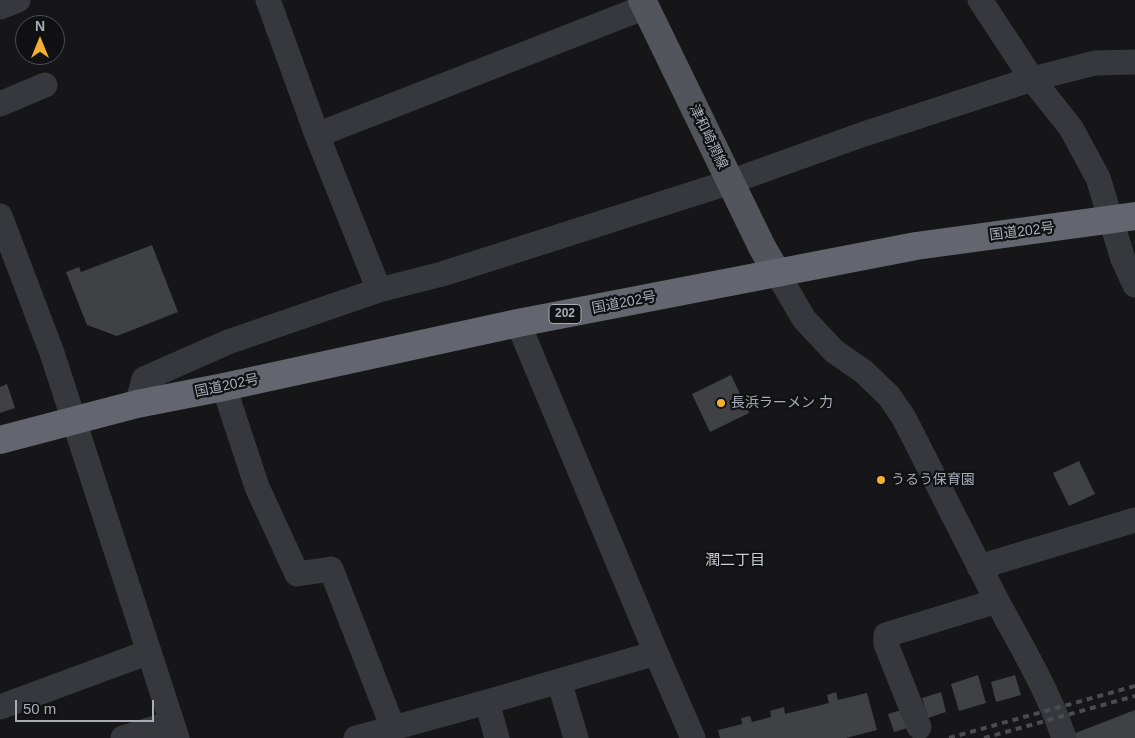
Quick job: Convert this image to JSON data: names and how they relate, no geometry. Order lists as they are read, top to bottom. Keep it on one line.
{"streets":{"highway":["国道202号","202"],"main road":["津和崎潤線"]},"crossings":[["津和崎潤線","国道202号"]],"districts":["潤二丁目"],"places":["長浜ラーメン 力","うるう保育園"],"scale_bar":"50 m","north":"top"}
